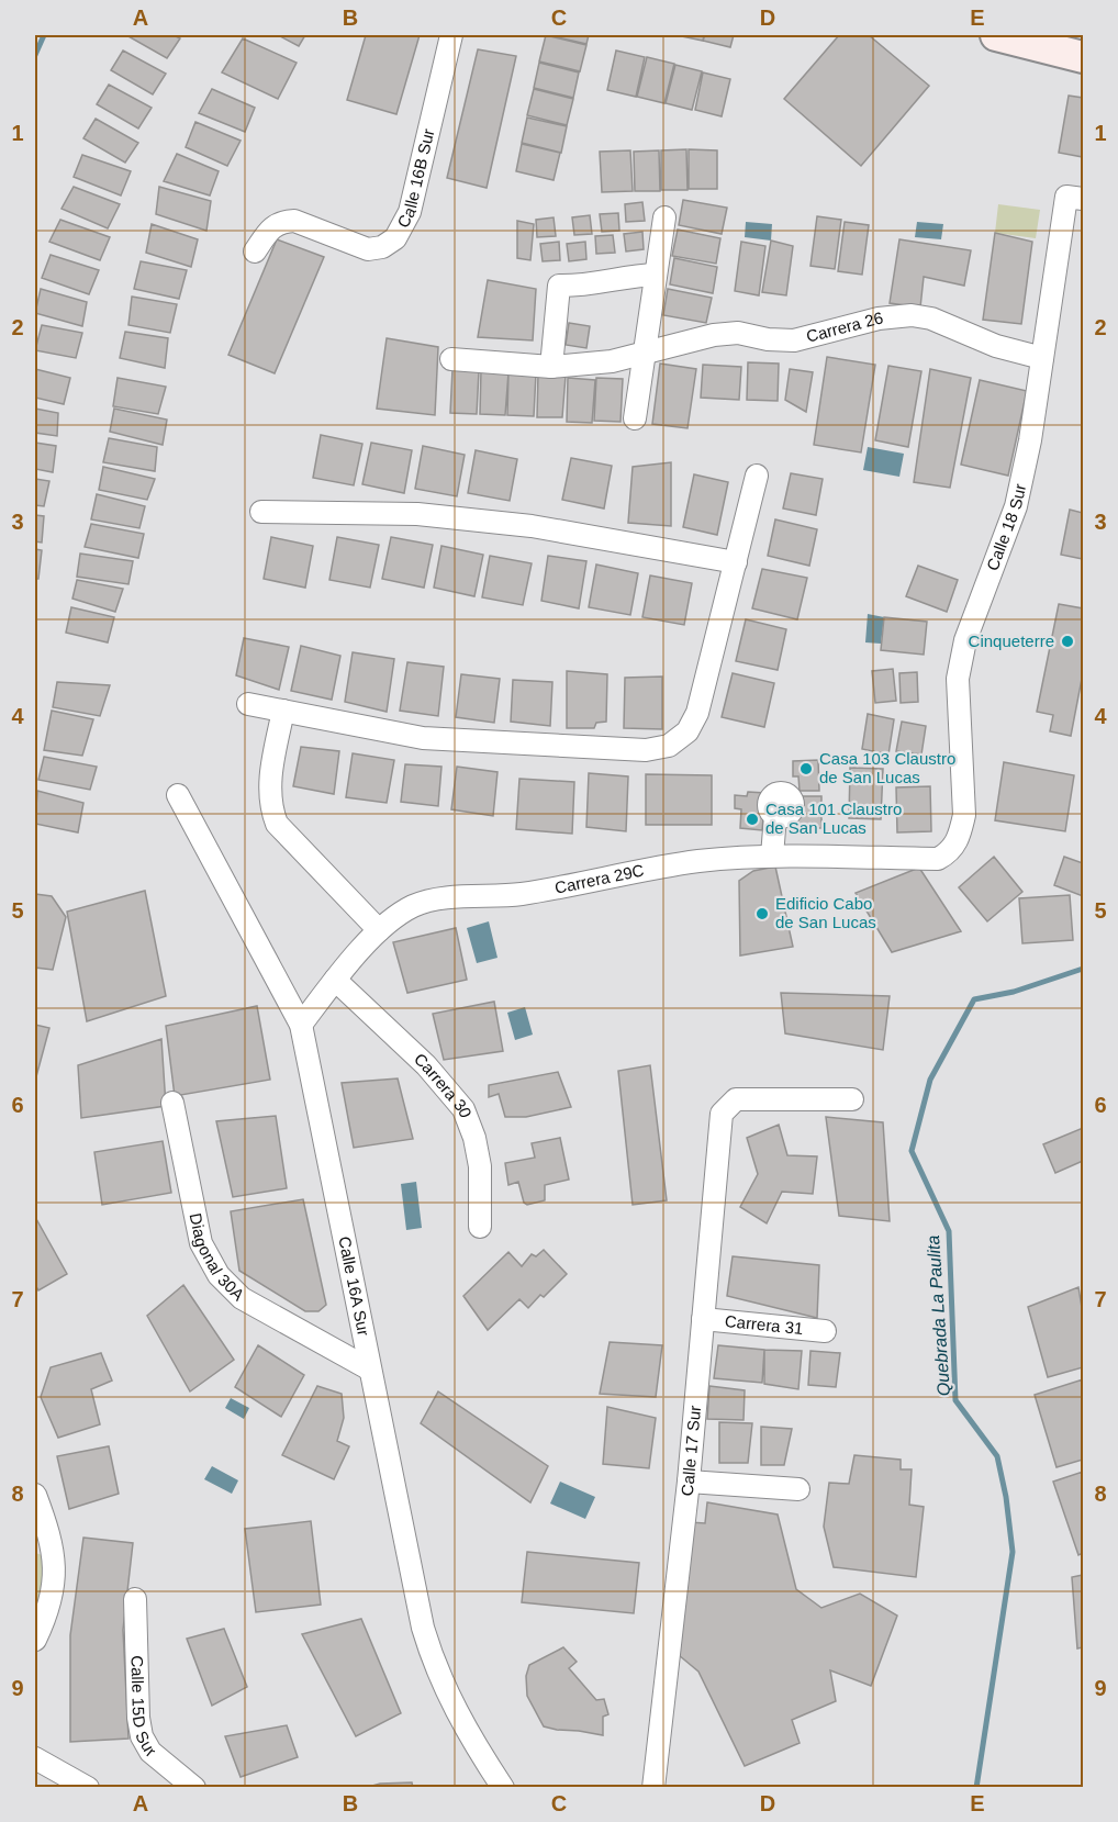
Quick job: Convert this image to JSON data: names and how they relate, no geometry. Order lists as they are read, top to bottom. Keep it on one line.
{"streets":{"street":["Calle 16B Sur","Carrera 26","Calle 18 Sur","Carrera 29C","Carrera 30","Diagonal 30A","Calle 16A Sur","Carrera 31","Calle 17 Sur","Calle 15D Sur"]},"crossings":[["Carrera 26","Calle 18 Sur"],["Calle 18 Sur","Carrera 29C"],["Carrera 29C","Carrera 30"],["Carrera 29C","Calle 16A Sur"],["Diagonal 30A","Calle 16A Sur"],["Carrera 31","Calle 17 Sur"]],"water":["Quebrada La Paulita"],"places":["Cinqueterre","Casa 103 Claustro de San Lucas","Casa 101 Claustro de San Lucas","Edificio Cabo de San Lucas"],"grid":{"columns":["A","B","C","D","E"],"rows":["1","2","3","4","5","6","7","8","9"]}}
